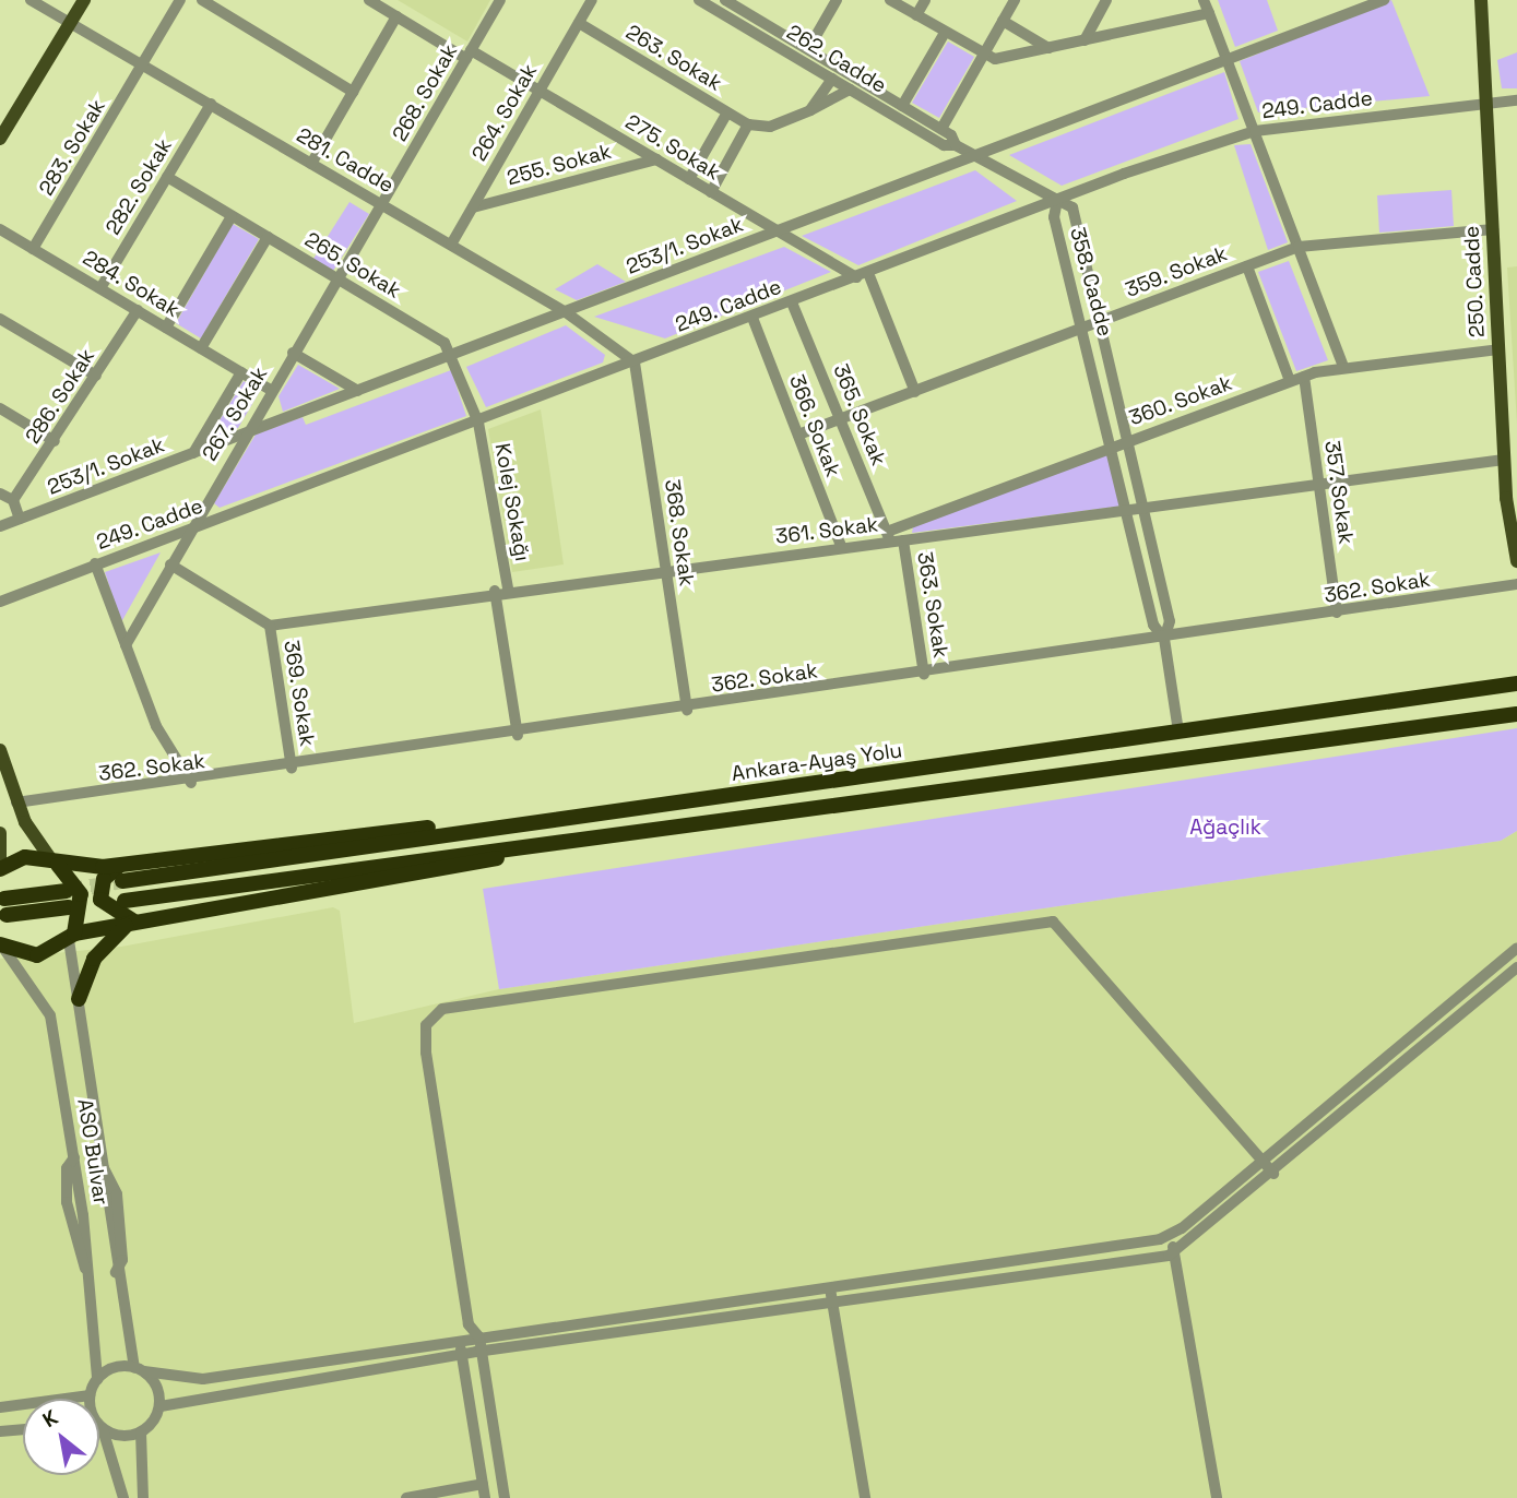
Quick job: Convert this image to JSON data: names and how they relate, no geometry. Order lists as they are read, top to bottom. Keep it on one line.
{"streets":{"highway":["Ankara-Ayaş Yolu"],"main road":["250. Cadde"],"street":["263. Sokak","262. Cadde","268. Sokak","249. Cadde","264. Sokak","283. Sokak","275. Sokak","281. Cadde","255. Sokak","282. Sokak","253/1. Sokak","265. Sokak","359. Sokak","358. Cadde","284. Sokak","286. Sokak","360. Sokak","267. Sokak","365. Sokak","366. Sokak","357. Sokak","Kolej Sokağı","361. Sokak","368. Sokak","362. Sokak","363. Sokak","369. Sokak","ASO Bulvar"]},"crossings":[["263. Sokak","264. Sokak"],["262. Cadde","249. Cadde"],["262. Cadde","253/1. Sokak"],["262. Cadde","358. Cadde"],["268. Sokak","275. Sokak"],["268. Sokak","281. Cadde"],["268. Sokak","267. Sokak"],["249. Cadde","275. Sokak"],["249. Cadde","281. Cadde"],["249. Cadde","265. Sokak"],["249. Cadde","358. Cadde"],["249. Cadde","250. Cadde"],["249. Cadde","267. Sokak"],["249. Cadde","365. Sokak"],["249. Cadde","366. Sokak"],["249. Cadde","Kolej Sokağı"],["249. Cadde","368. Sokak"],["264. Sokak","275. Sokak"],["264. Sokak","281. Cadde"],["264. Sokak","255. Sokak"],["283. Sokak","281. Cadde"],["283. Sokak","284. Sokak"],["275. Sokak","255. Sokak"],["275. Sokak","253/1. Sokak"],["281. Cadde","282. Sokak"],["281. Cadde","253/1. Sokak"],["281. Cadde","267. Sokak"],["281. Cadde","368. Sokak"],["282. Sokak","265. Sokak"],["282. Sokak","284. Sokak"],["253/1. Sokak","265. Sokak"],["253/1. Sokak","267. Sokak"],["265. Sokak","267. Sokak"],["265. Sokak","Kolej Sokağı"],["359. Sokak","358. Cadde"],["359. Sokak","250. Cadde"],["359. Sokak","365. Sokak"],["359. Sokak","366. Sokak"],["358. Cadde","360. Sokak"],["358. Cadde","361. Sokak"],["358. Cadde","362. Sokak"],["358. Cadde","Ankara-Ayaş Yolu"],["250. Cadde","360. Sokak"],["250. Cadde","361. Sokak"],["284. Sokak","286. Sokak"],["284. Sokak","267. Sokak"],["360. Sokak","365. Sokak"],["360. Sokak","357. Sokak"],["360. Sokak","361. Sokak"],["365. Sokak","361. Sokak"],["366. Sokak","361. Sokak"],["357. Sokak","361. Sokak"],["357. Sokak","362. Sokak"],["Kolej Sokağı","361. Sokak"],["Kolej Sokağı","362. Sokak"],["361. Sokak","368. Sokak"],["361. Sokak","363. Sokak"],["361. Sokak","369. Sokak"],["368. Sokak","362. Sokak"],["362. Sokak","363. Sokak"],["362. Sokak","369. Sokak"]],"parks":["Ağaçlık"],"north":"top left"}
